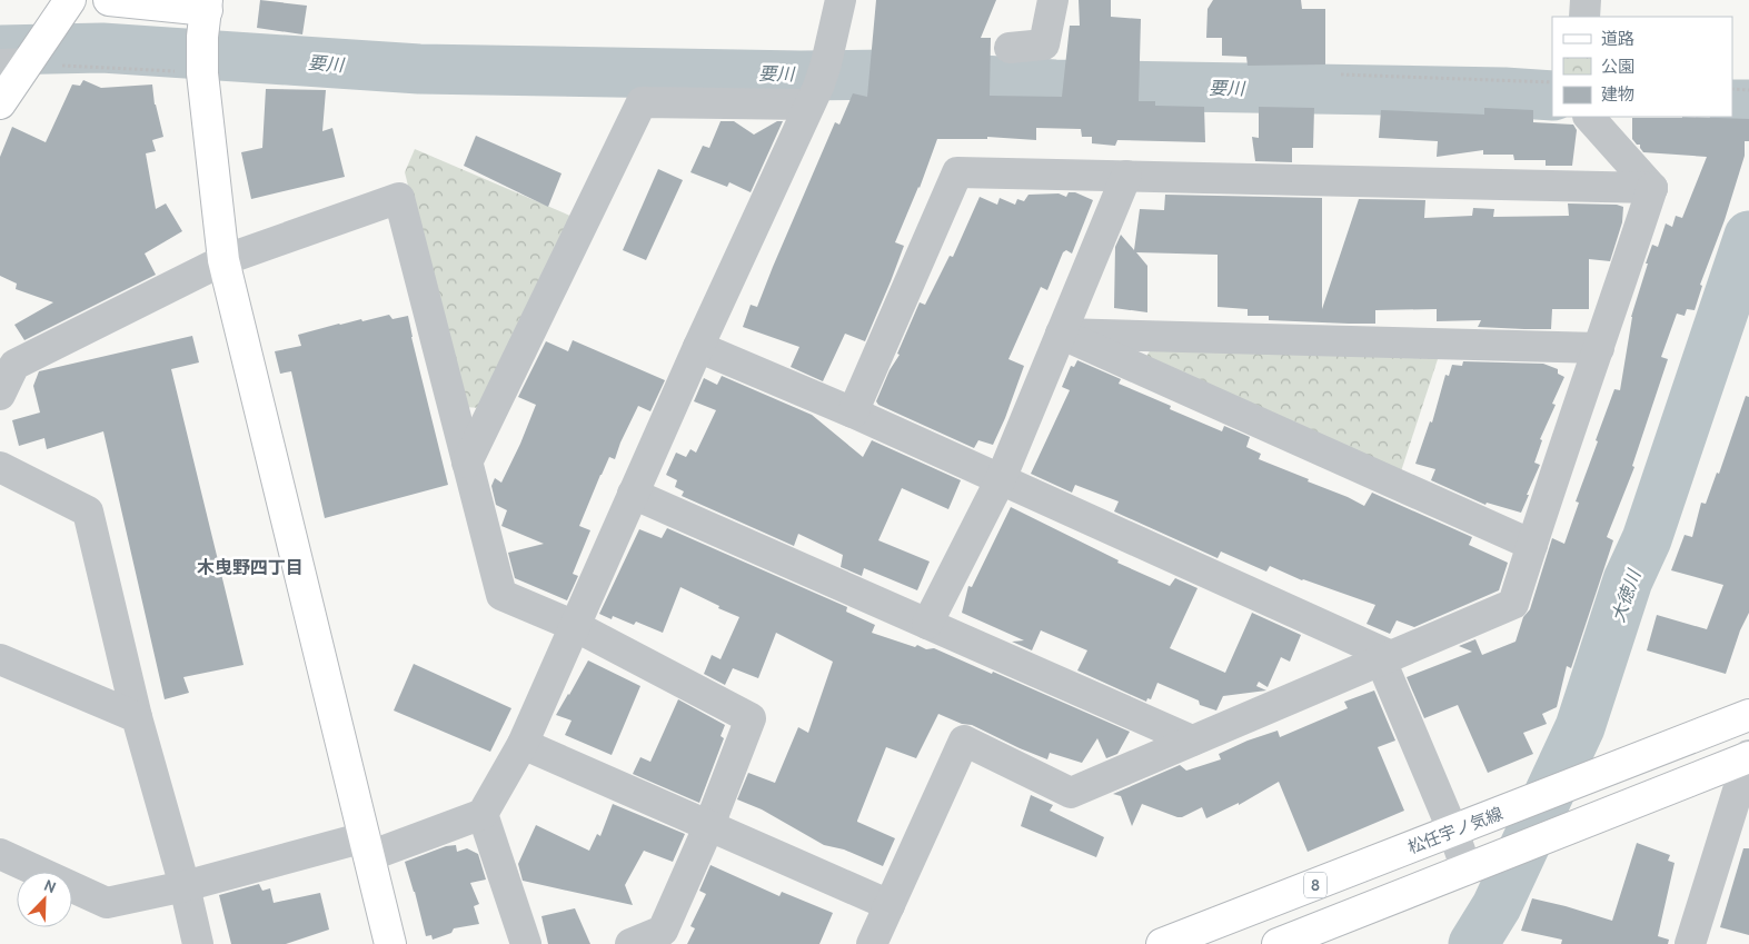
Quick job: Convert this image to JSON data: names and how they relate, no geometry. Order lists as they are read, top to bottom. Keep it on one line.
{"streets":{"street":["松任宇ノ気線","8"]},"districts":["木曳野四丁目"],"water":["要川","大徳川"],"legend":["道路","公園","建物"],"north":"top right"}
